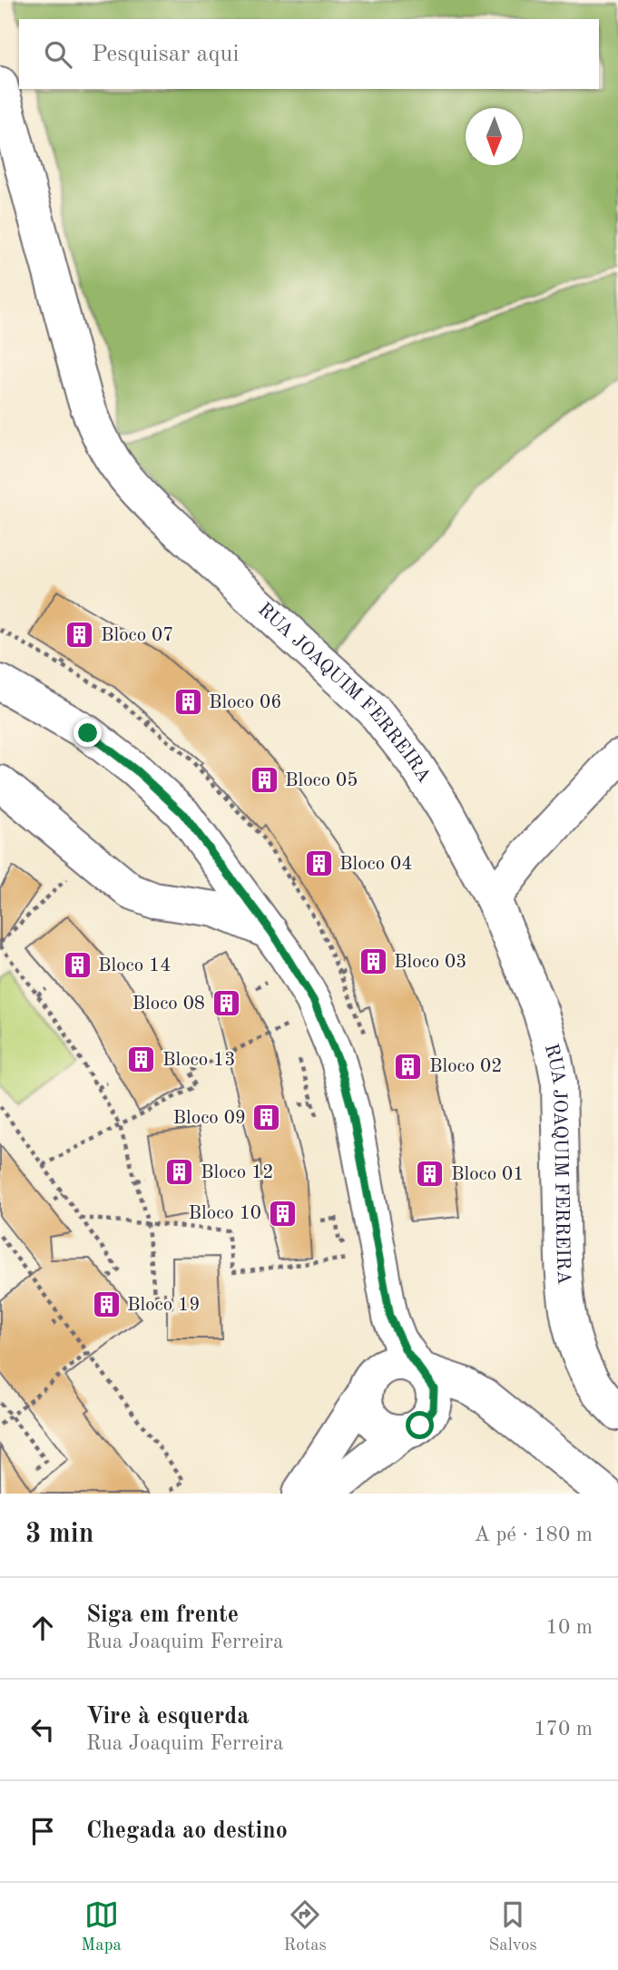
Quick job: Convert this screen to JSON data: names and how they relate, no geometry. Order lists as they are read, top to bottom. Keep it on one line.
{"streets":{"street":["RUA JOAQUIM FERREIRA"]},"places":{"building":["Bloco 07","Bloco 06","Bloco 05","Bloco 04","Bloco 03","Bloco 14","Bloco 08","Bloco 13","Bloco 02","Bloco 09","Bloco 12","Bloco 01","Bloco 10","Bloco 19"]},"north":"bottom","page":{"search":"Pesquisar aqui","heading":["3 min","A pé · 180 m"],"list":[["Siga em frente","Rua Joaquim Ferreira","10 m"],["Vire à esquerda","Rua Joaquim Ferreira","170 m"],"Chegada ao destino"],"nav":["Mapa","Rotas","Salvos"]}}
